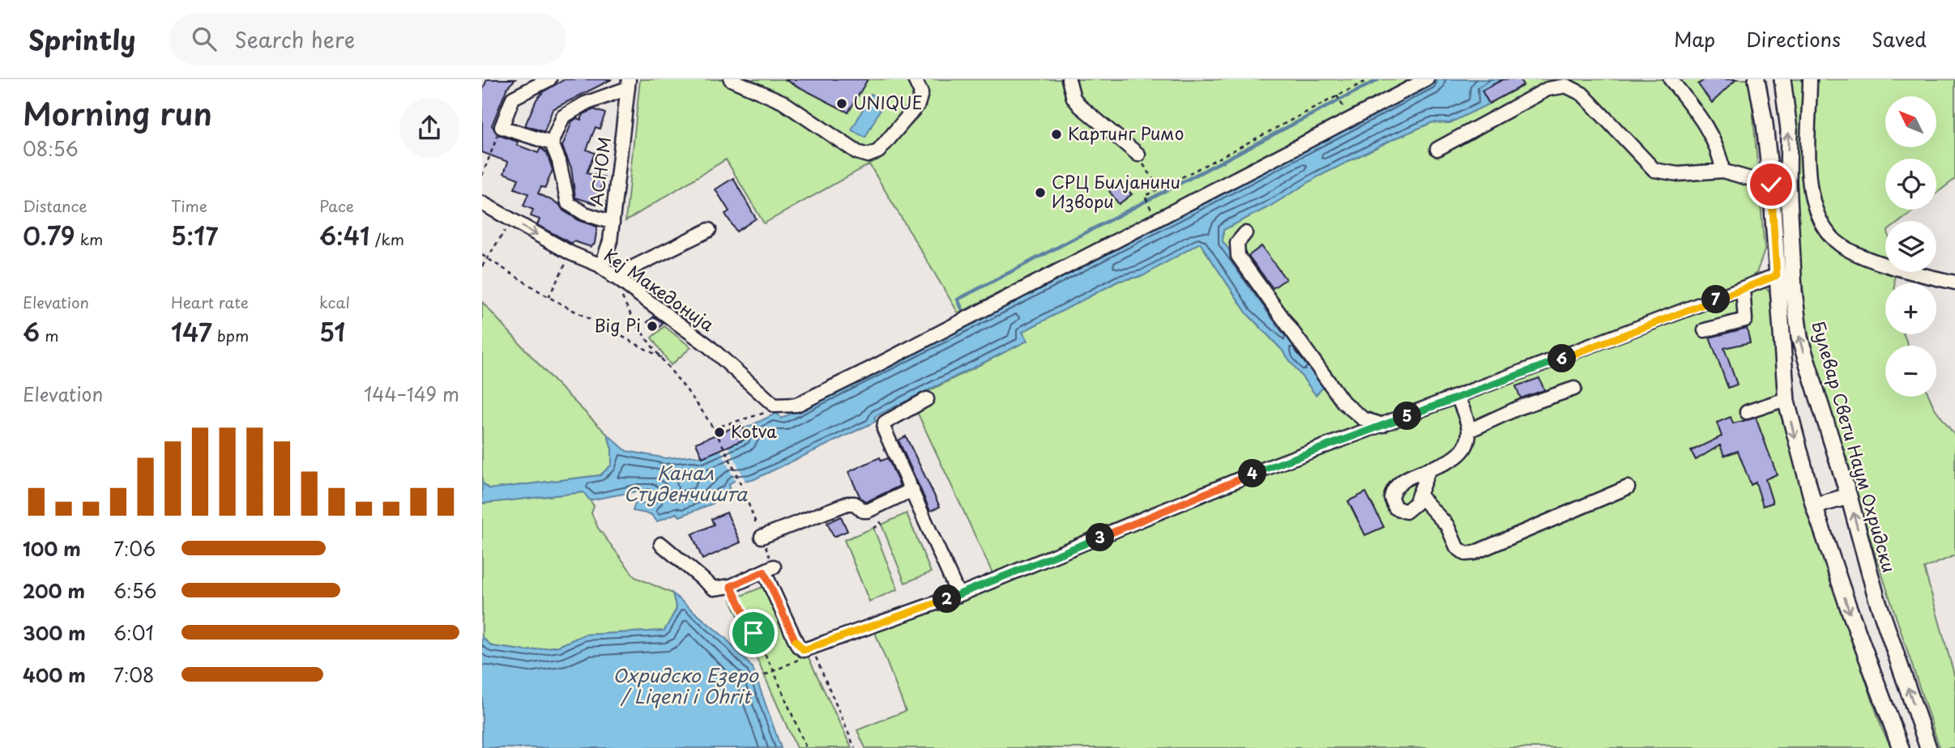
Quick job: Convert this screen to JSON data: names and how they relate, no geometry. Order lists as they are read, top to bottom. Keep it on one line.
{"streets":{"main road":["Булевар Свети Наум Охридски"],"street":["АСНОМ","Кеј Македонија"]},"crossings":[["АСНОМ","Кеј Македонија"]],"water":["Канал Студенчишта","Охридско Езеро / Liqeni i Ohrit"],"places":["UNIQUE","Картинг Римо","СРЦ Билјанини Извори","Big Pi","Kotva"],"north":"top left","page":{"header":"Sprintly","search":"Search here","nav":["Map","Directions","Saved"],"heading":["Morning run","08:56"],"map_buttons":["+","−"],"stats":[["Distance","0.79 km"],["Time","5:17"],["Pace","6:41 /km"],["Elevation","6 m"],["Heart rate","147 bpm"],["kcal","51"]],"pins":["7","6","5","4","3","2"],"chart":["Elevation","144–149 m"],"list":[{"name":"100 m","note":"7:06"},{"name":"200 m","note":"6:56"},{"name":"300 m","note":"6:01"},{"name":"400 m","note":"7:08"}]}}
